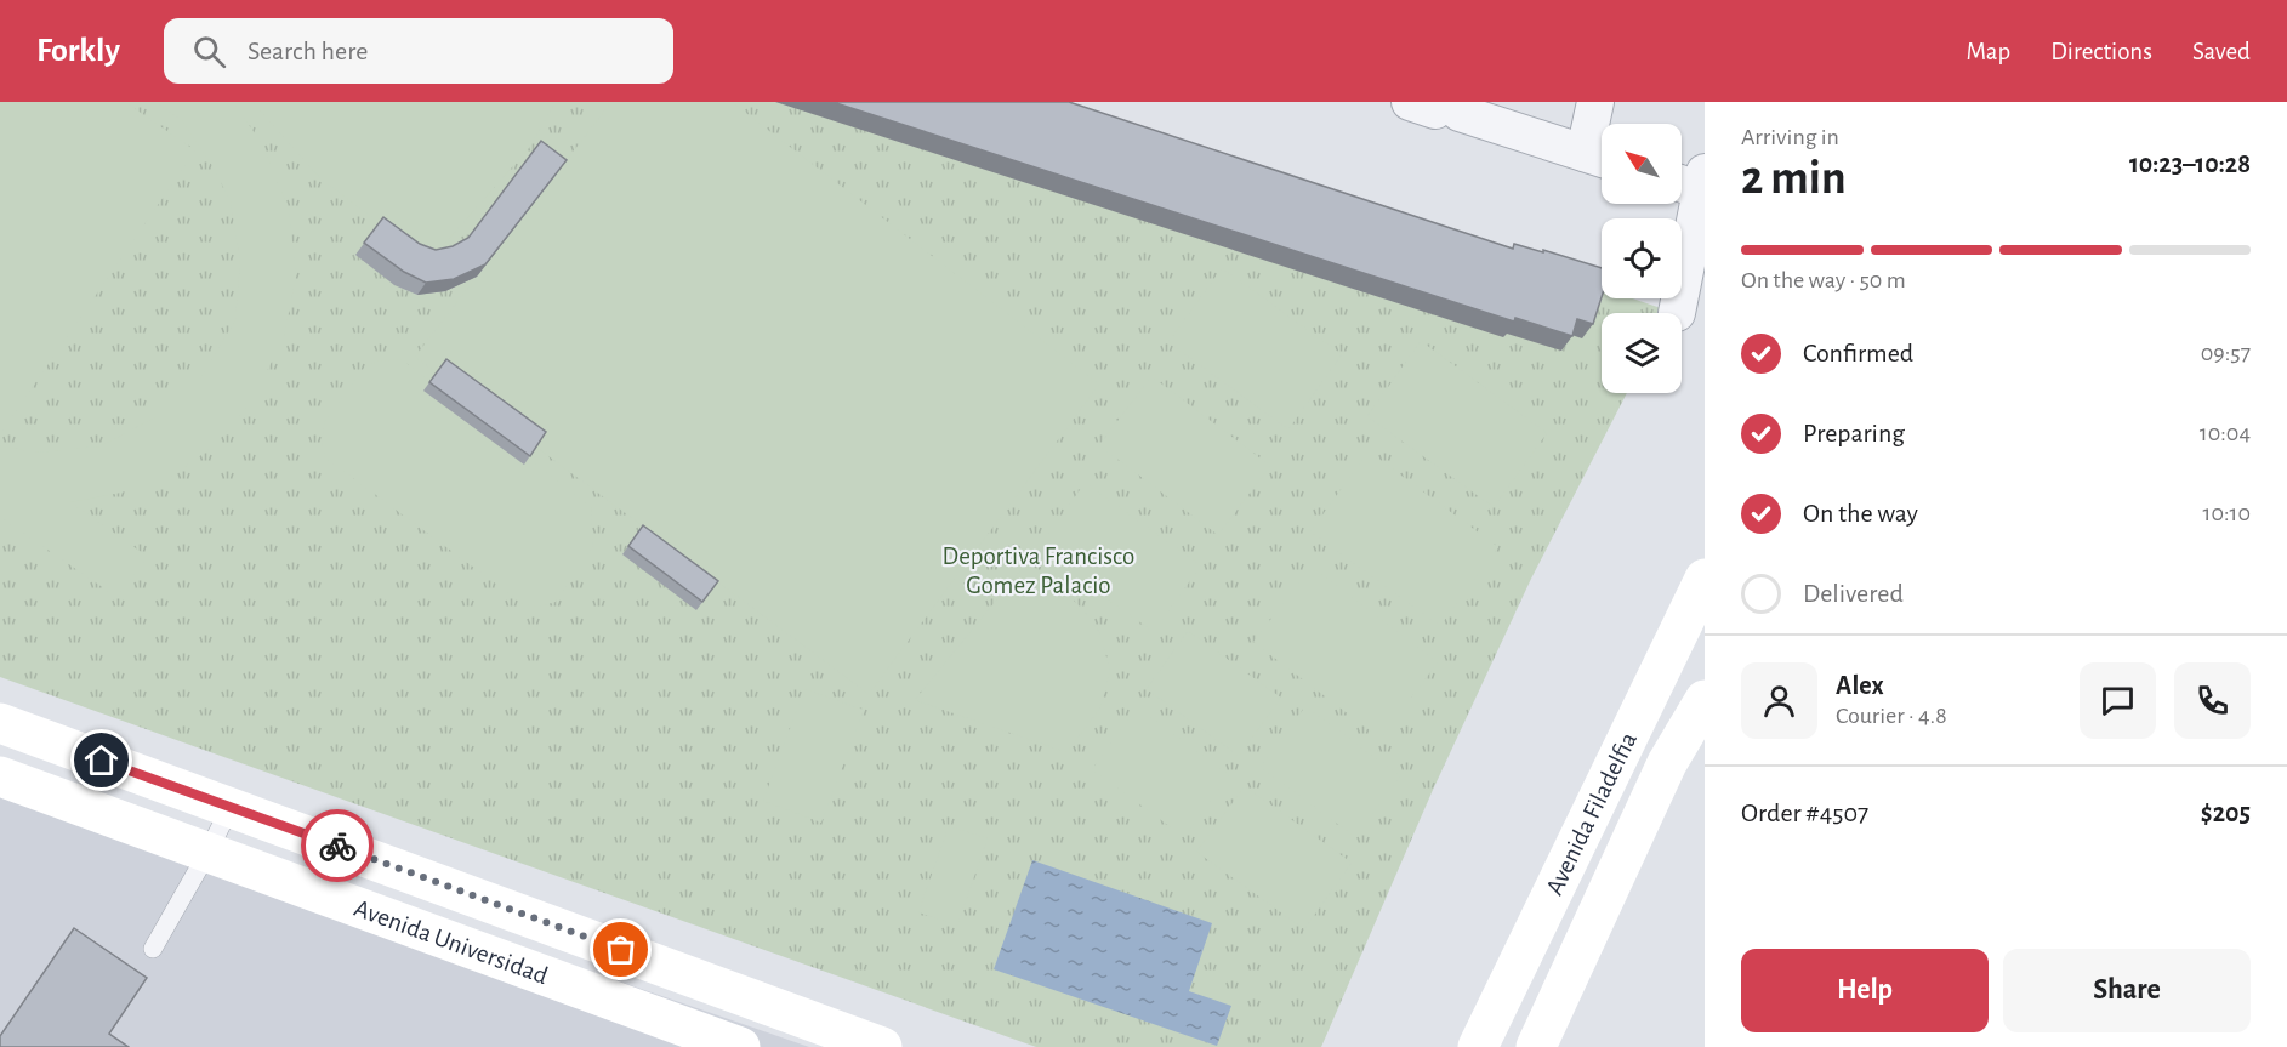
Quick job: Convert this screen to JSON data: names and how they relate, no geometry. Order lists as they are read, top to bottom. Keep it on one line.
{"streets":{"street":["Avenida Filadelfia","Avenida Universidad"]},"parks":["Deportiva Francisco Gomez Palacio"],"north":"top left","page":{"header":"Forkly","search":"Search here","nav":["Map","Directions","Saved"],"heading":["2 min","Arriving in","10:23–10:28"],"panel":["Alex","Courier · 4.8","Order #4507","$205"],"bar":"On the way · 50 m","list":[["Confirmed","09:57"],["Preparing","10:04"],["On the way","10:10"],"Delivered"],"buttons":["Help","Share"]}}
